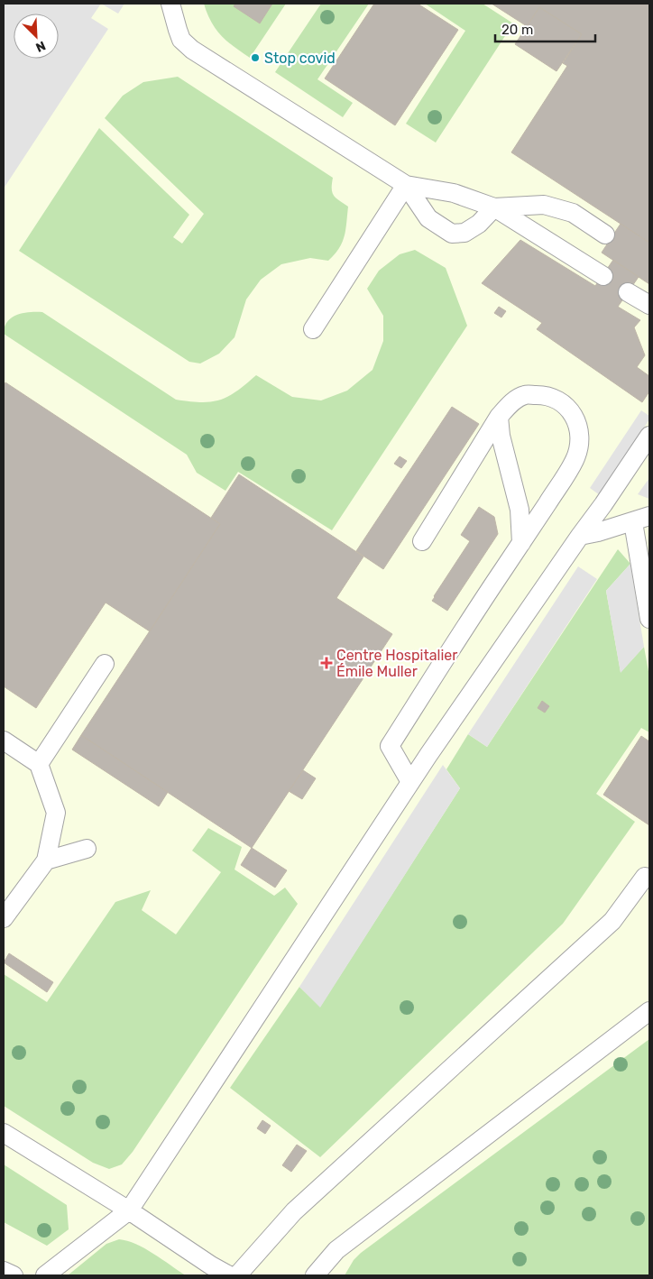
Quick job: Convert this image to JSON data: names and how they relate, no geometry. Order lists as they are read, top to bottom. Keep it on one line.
{"places":{"other":["Stop covid"],"health":["Centre Hospitalier Émile Muller"]},"scale_bar":"20 m","north":"bottom right"}
